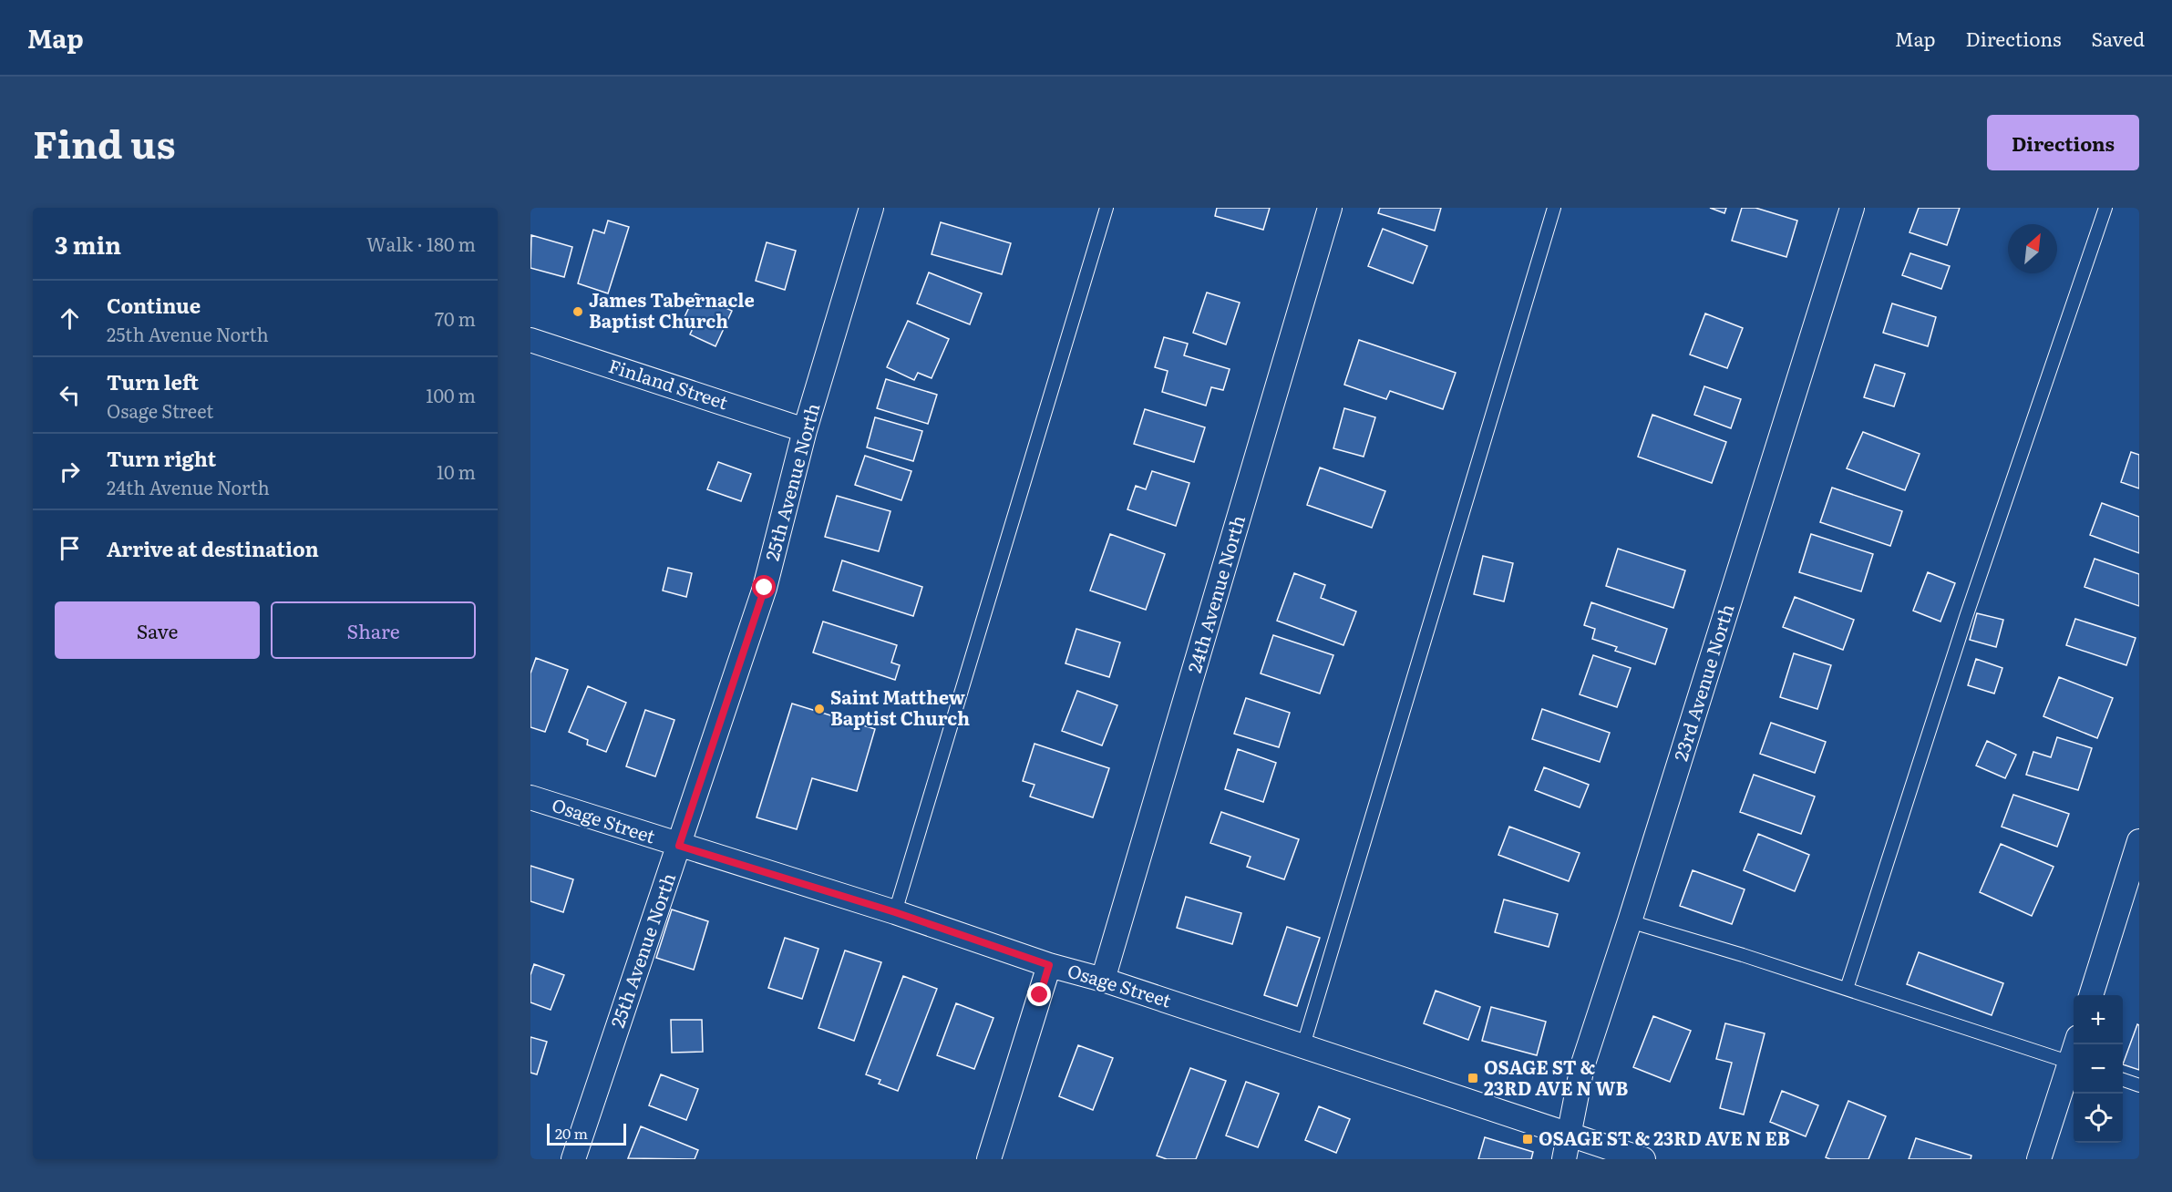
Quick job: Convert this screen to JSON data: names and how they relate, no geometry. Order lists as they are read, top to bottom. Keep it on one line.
{"streets":{"street":["Finland Street","25th Avenue North","24th Avenue North","23rd Avenue North","Osage Street"]},"crossings":[["Finland Street","25th Avenue North"],["25th Avenue North","Osage Street"],["24th Avenue North","Osage Street"],["23rd Avenue North","Osage Street"]],"places":{"other":["James Tabernacle Baptist Church","Saint Matthew Baptist Church"],"transit":["OSAGE ST & 23RD AVE N WB","OSAGE ST & 23RD AVE N EB"]},"scale_bar":"20 m","north":"top right","page":{"header":"Map","nav":["Map","Directions","Saved"],"title":"Find us","buttons":["Directions",["Save","Share"]],"heading":["3 min","Walk · 180 m"],"list":[["Continue","25th Avenue North","70 m"],["Turn left","Osage Street","100 m"],["Turn right","24th Avenue North","10 m"],"Arrive at destination"],"map_buttons":["+","−"],"scale":"20 m"}}
